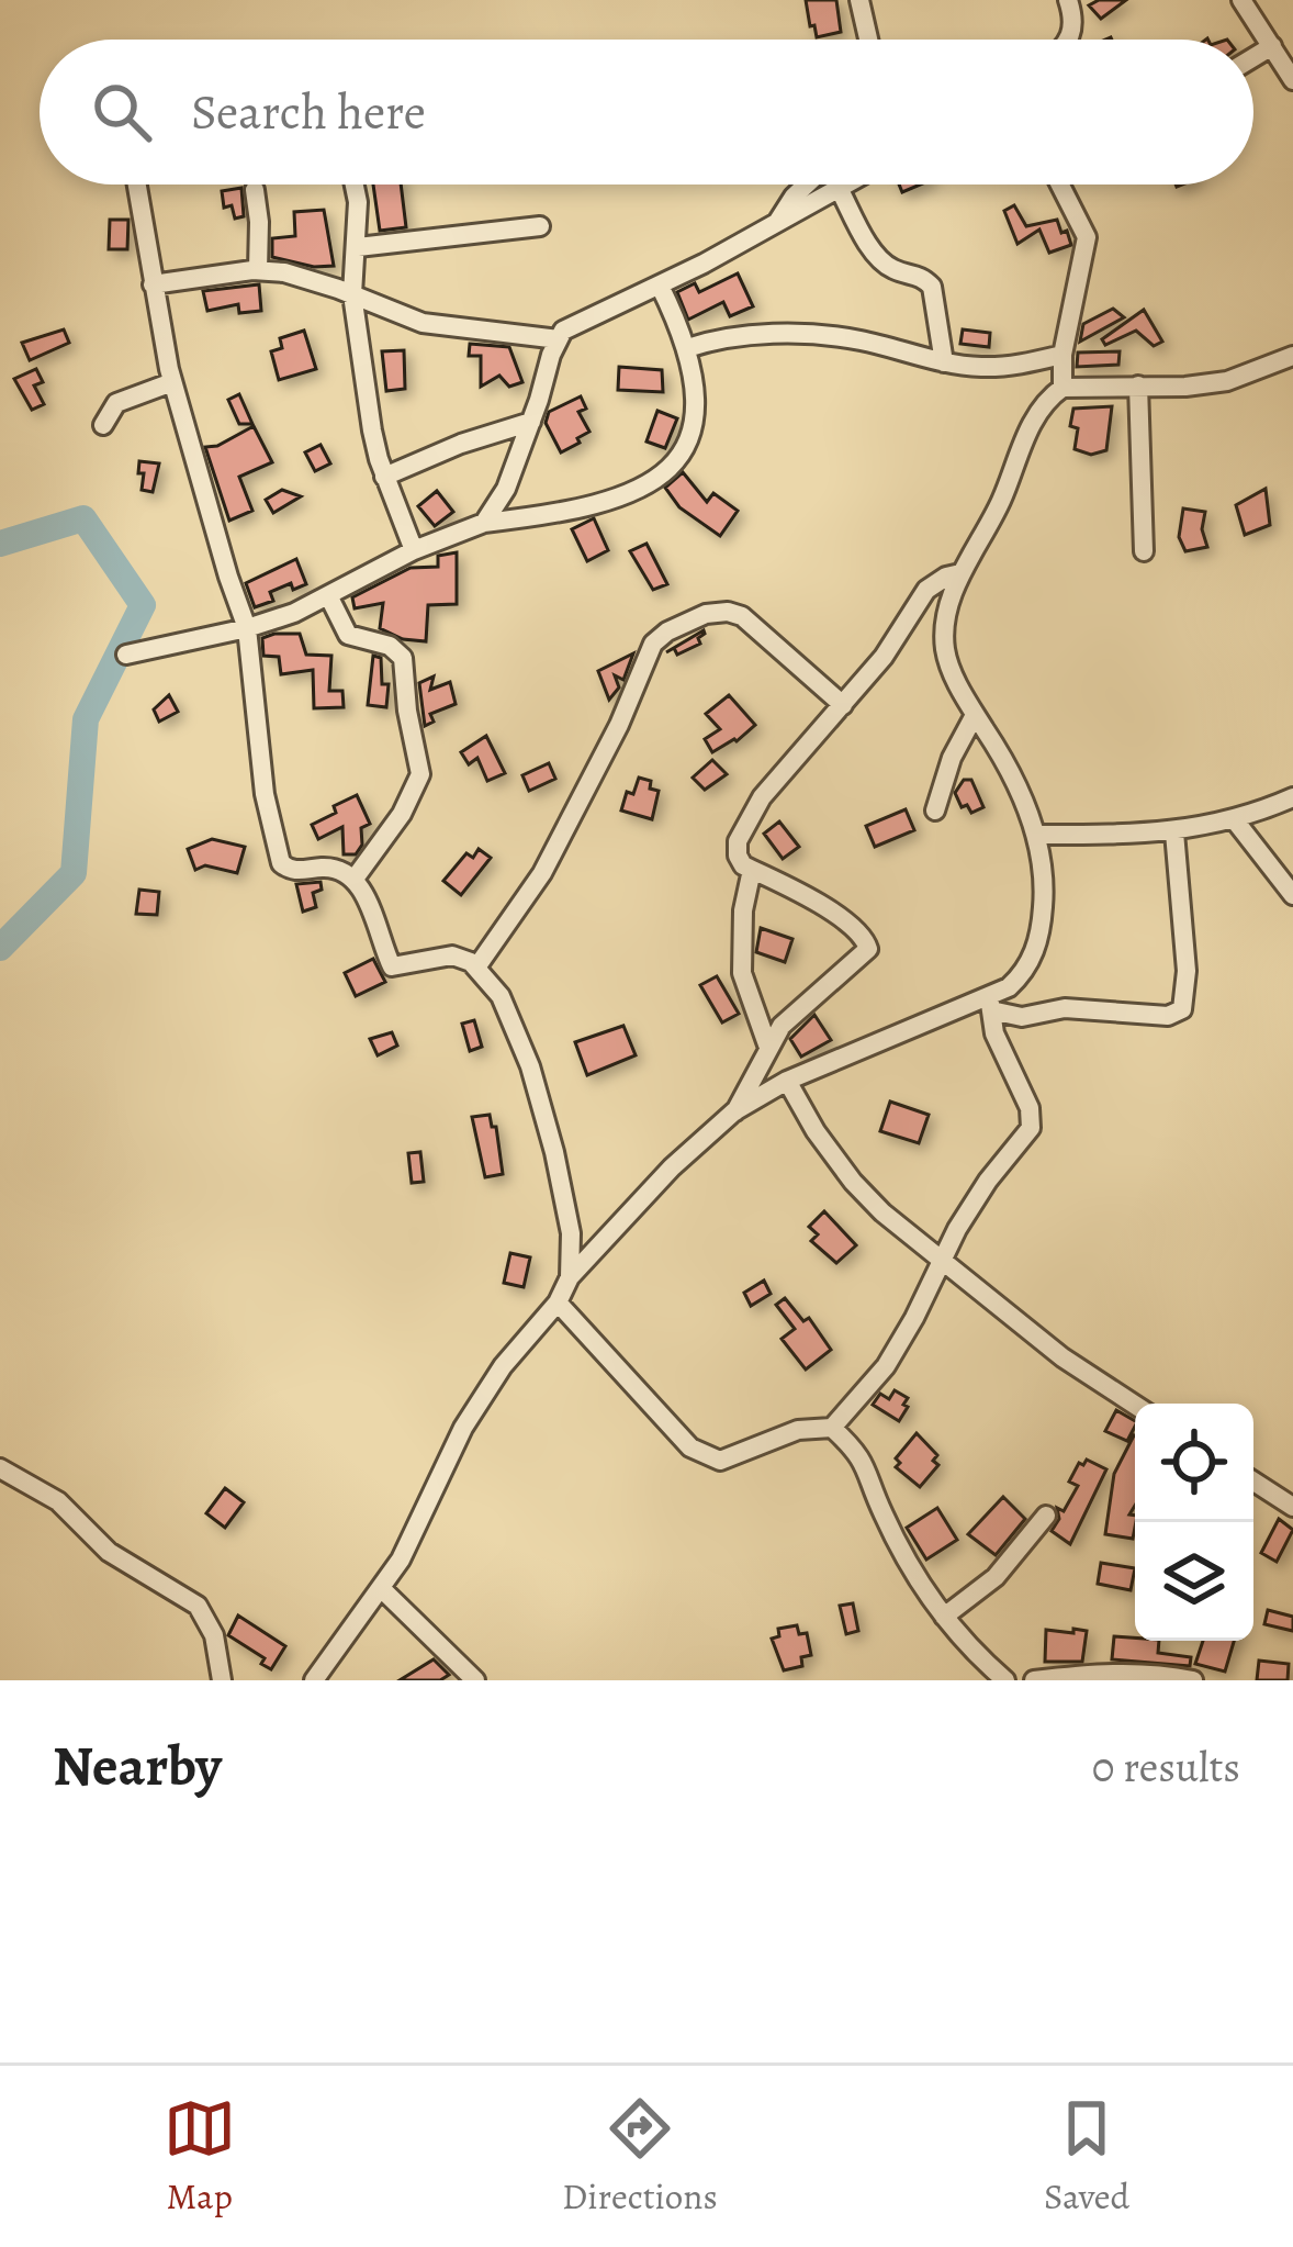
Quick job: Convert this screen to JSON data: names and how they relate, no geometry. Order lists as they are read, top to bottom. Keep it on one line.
{"page":{"search":"Search here","heading":["Nearby","0 results"],"nav":["Map","Directions","Saved"]}}
